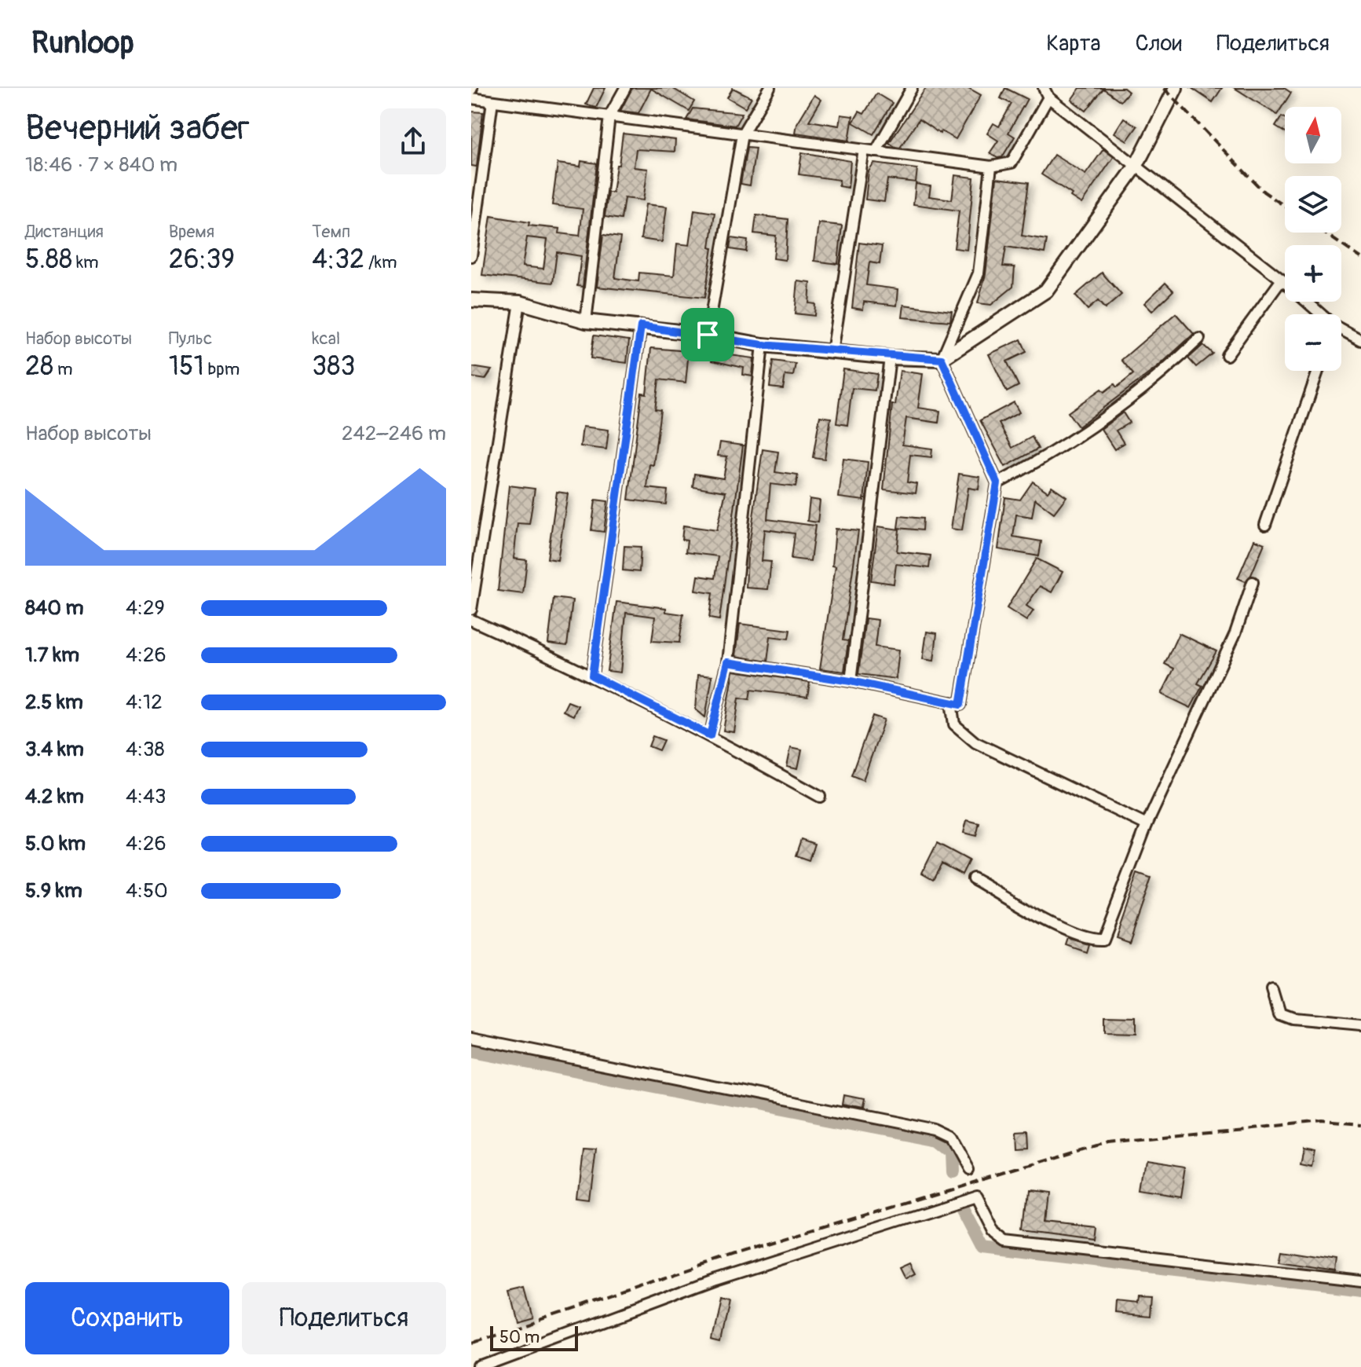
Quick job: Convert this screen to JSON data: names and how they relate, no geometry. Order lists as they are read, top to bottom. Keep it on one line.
{"scale_bar":"50 m","north":"top","page":{"header":"Runloop","nav":["Карта","Слои","Поделиться"],"heading":["Вечерний забег","18:46 · 7 × 840 m"],"map_buttons":["+","−"],"stats":[["Дистанция","5.88 km"],["Время","26:39"],["Темп","4:32 /km"],["Набор высоты","28 m"],["Пульс","151 bpm"],["kcal","383"]],"chart":["Набор высоты","242–246 m"],"list":[{"name":"840 m","note":"4:29"},{"name":"1.7 km","note":"4:26"},{"name":"2.5 km","note":"4:12"},{"name":"3.4 km","note":"4:38"},{"name":"4.2 km","note":"4:43"},{"name":"5.0 km","note":"4:26"},{"name":"5.9 km","note":"4:50"}],"buttons":["Сохранить","Поделиться"],"scale":"50 m"}}
